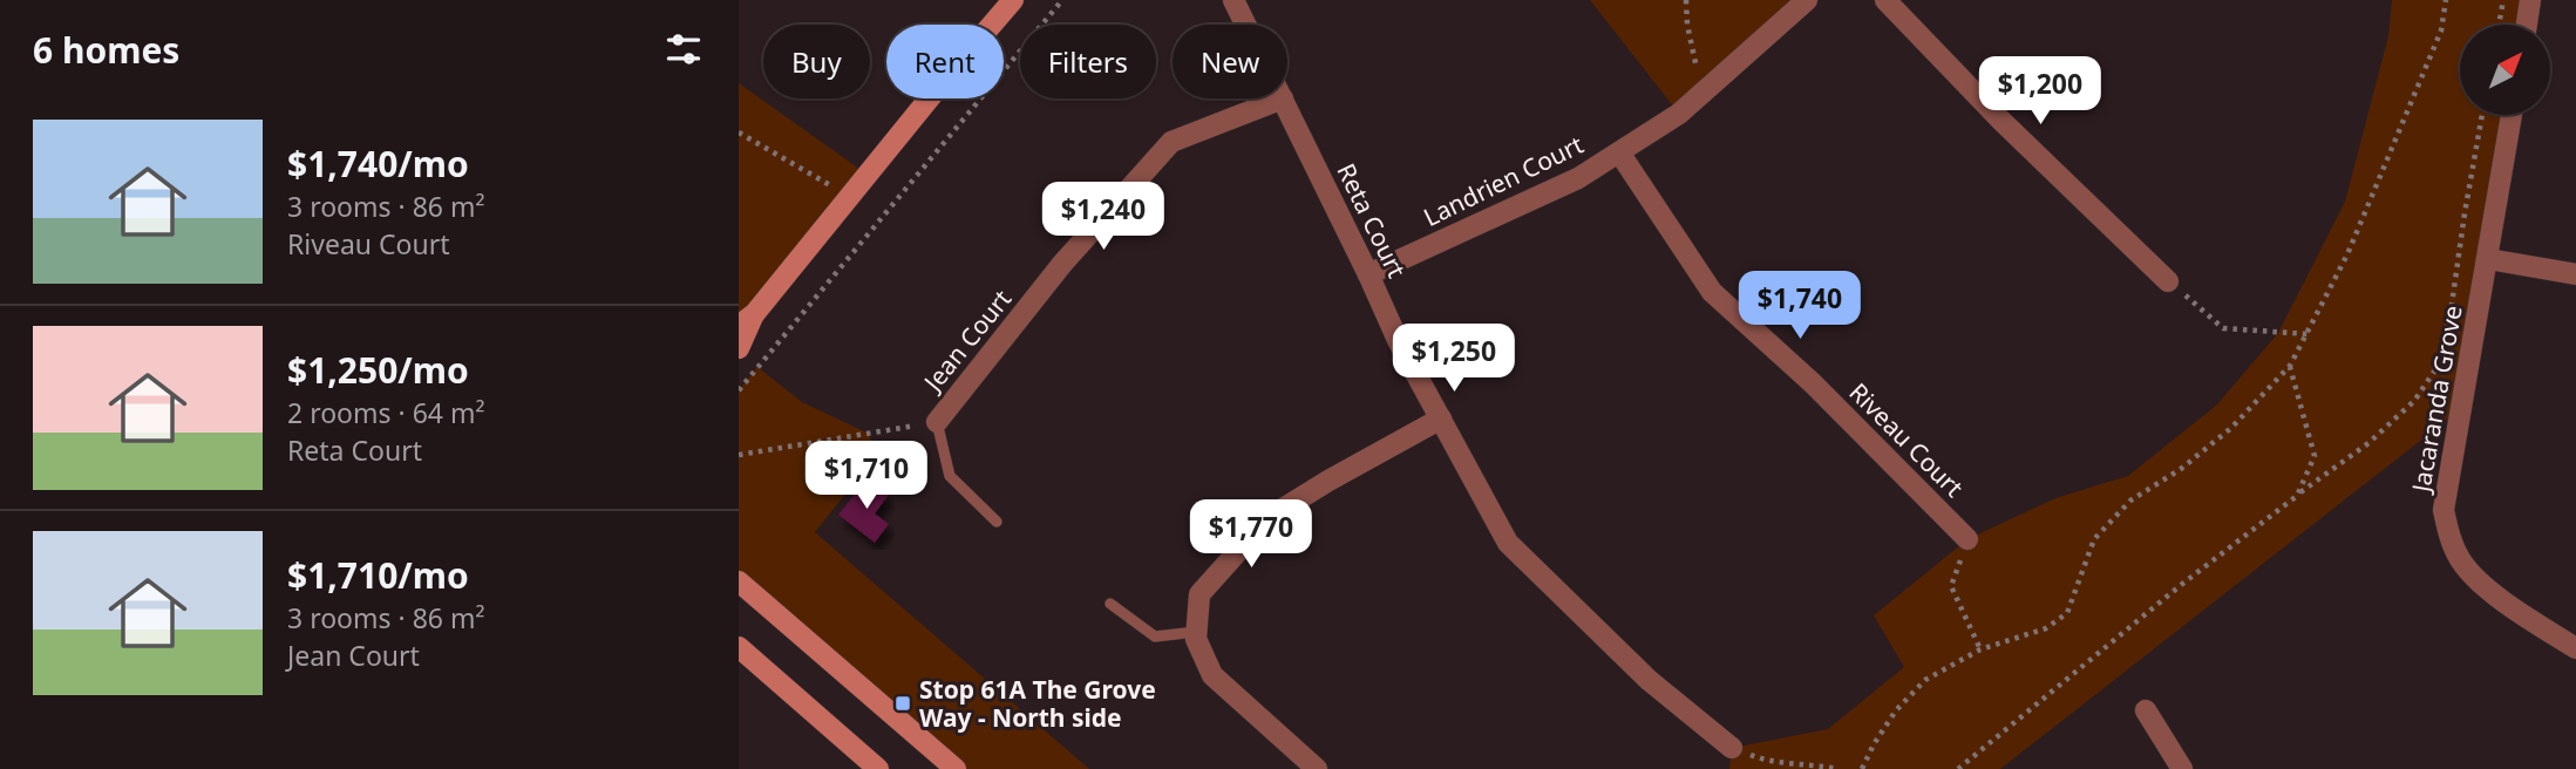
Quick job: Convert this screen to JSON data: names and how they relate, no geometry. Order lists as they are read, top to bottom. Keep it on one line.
{"streets":{"street":["Landrien Court","Reta Court","Jean Court","Jacaranda Grove","Riveau Court"]},"crossings":[["Landrien Court","Reta Court"],["Landrien Court","Riveau Court"],["Reta Court","Jean Court"]],"places":{"transit":["Stop 61A The Grove Way - North side"]},"north":"top right","page":{"heading":"6 homes","chip":["Buy","Rent","Filters","New"],"price":["$1,200","$1,240","$1,740","$1,250","$1,710","$1,770"],"list":[{"name":"$1,740/mo","note":"3 rooms · 86 m² · Riveau Court"},{"name":"$1,250/mo","note":"2 rooms · 64 m² · Reta Court"},{"name":"$1,710/mo","note":"3 rooms · 86 m² · Jean Court"}]}}
